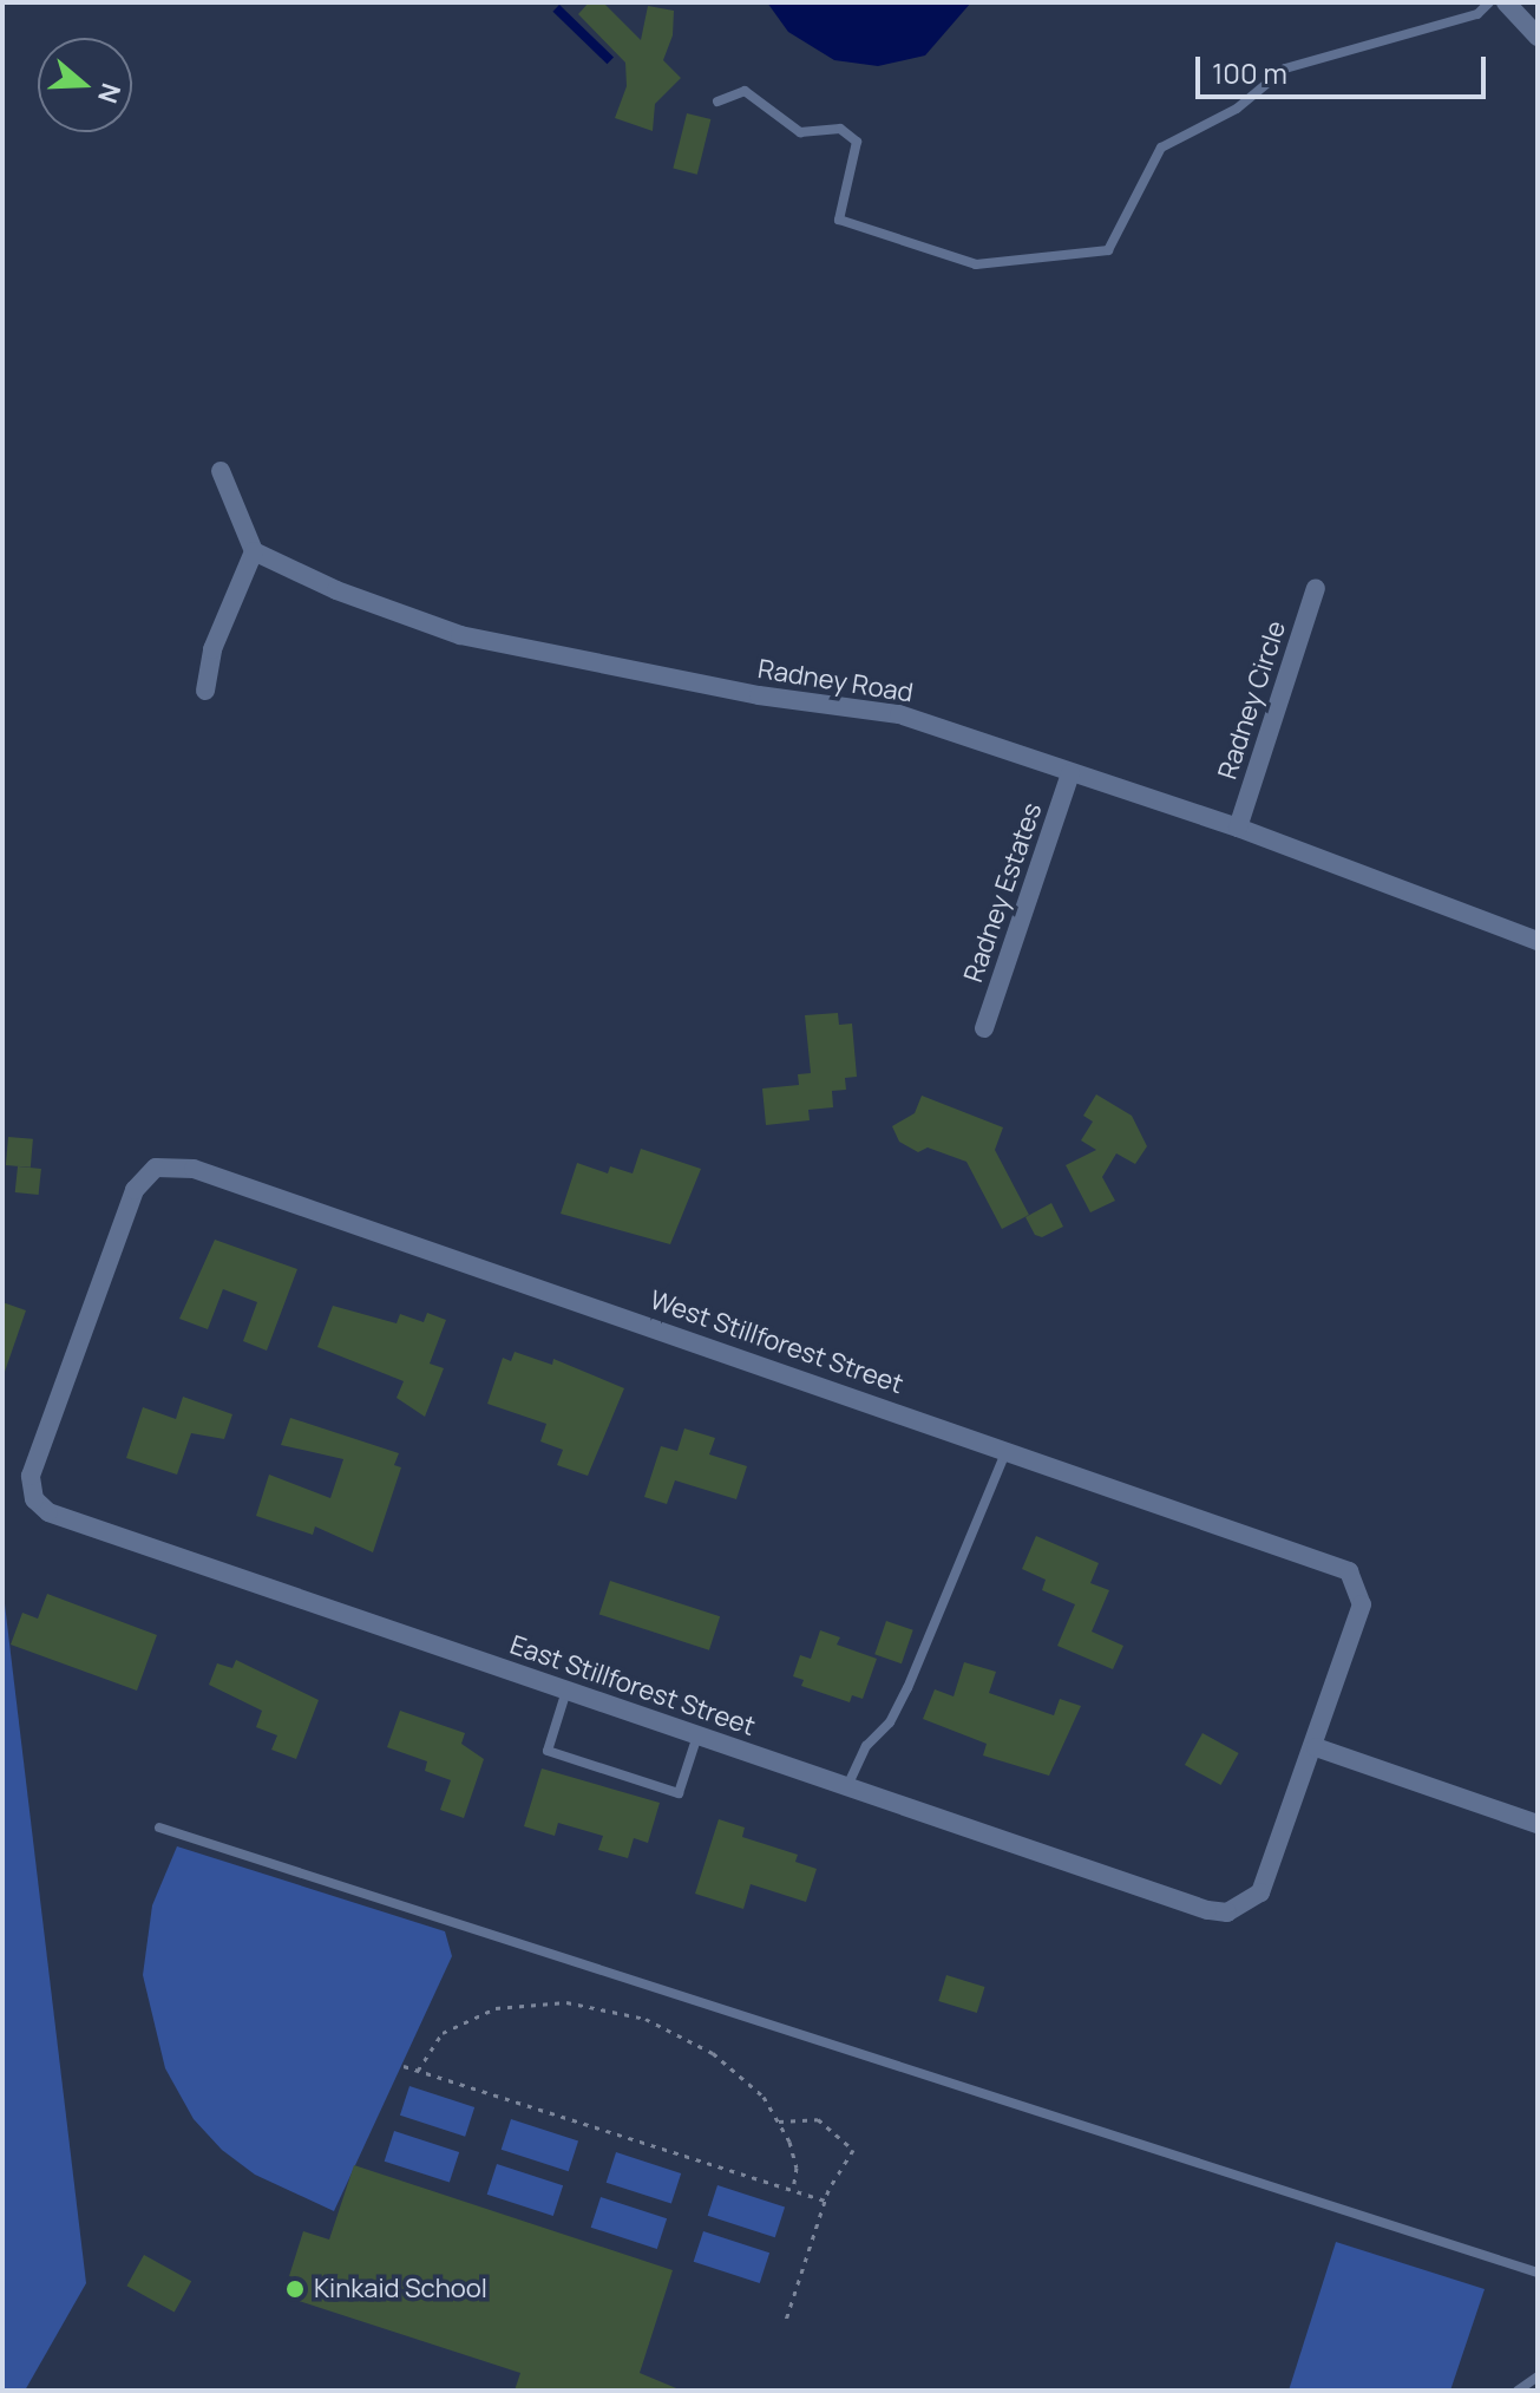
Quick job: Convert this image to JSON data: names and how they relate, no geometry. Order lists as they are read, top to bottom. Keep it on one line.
{"streets":{"street":["Radney Road","Radney Circle","Radney Estates","West Stillforest Street","East Stillforest Street"]},"crossings":[["Radney Road","Radney Circle"],["Radney Road","Radney Estates"],["West Stillforest Street","East Stillforest Street"]],"places":["Kinkaid School"],"scale_bar":"100 m","north":"right"}
